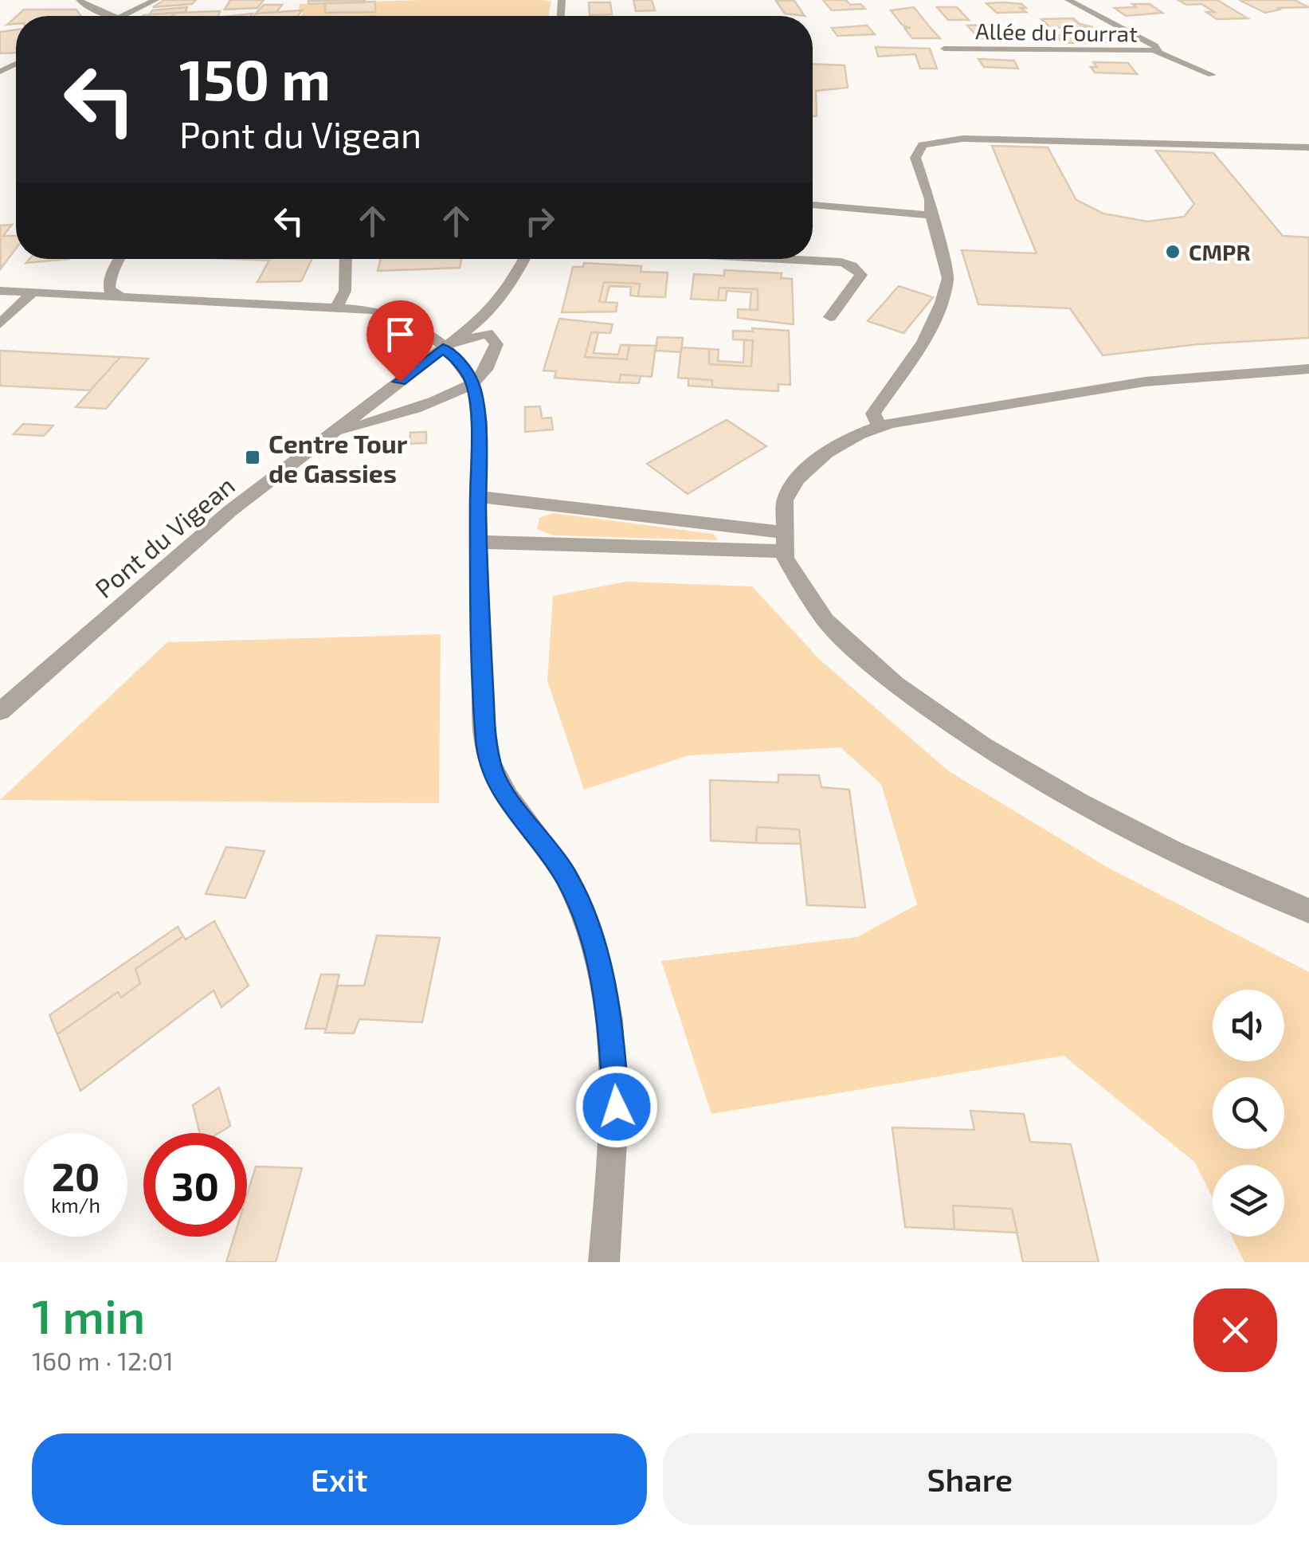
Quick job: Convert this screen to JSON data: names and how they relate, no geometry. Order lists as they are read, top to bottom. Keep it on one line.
{"streets":{"street":["Allée du Fourrat","Pont du Vigean"]},"places":{"other":["CMPR"],"transit":["Centre Tour de Gassies"]},"page":{"turn":["150 m","Pont du Vigean"],"speed":"20 km/h","limit":"30","heading":["1 min","160 m · 12:01"],"buttons":["Exit","Share"]}}
